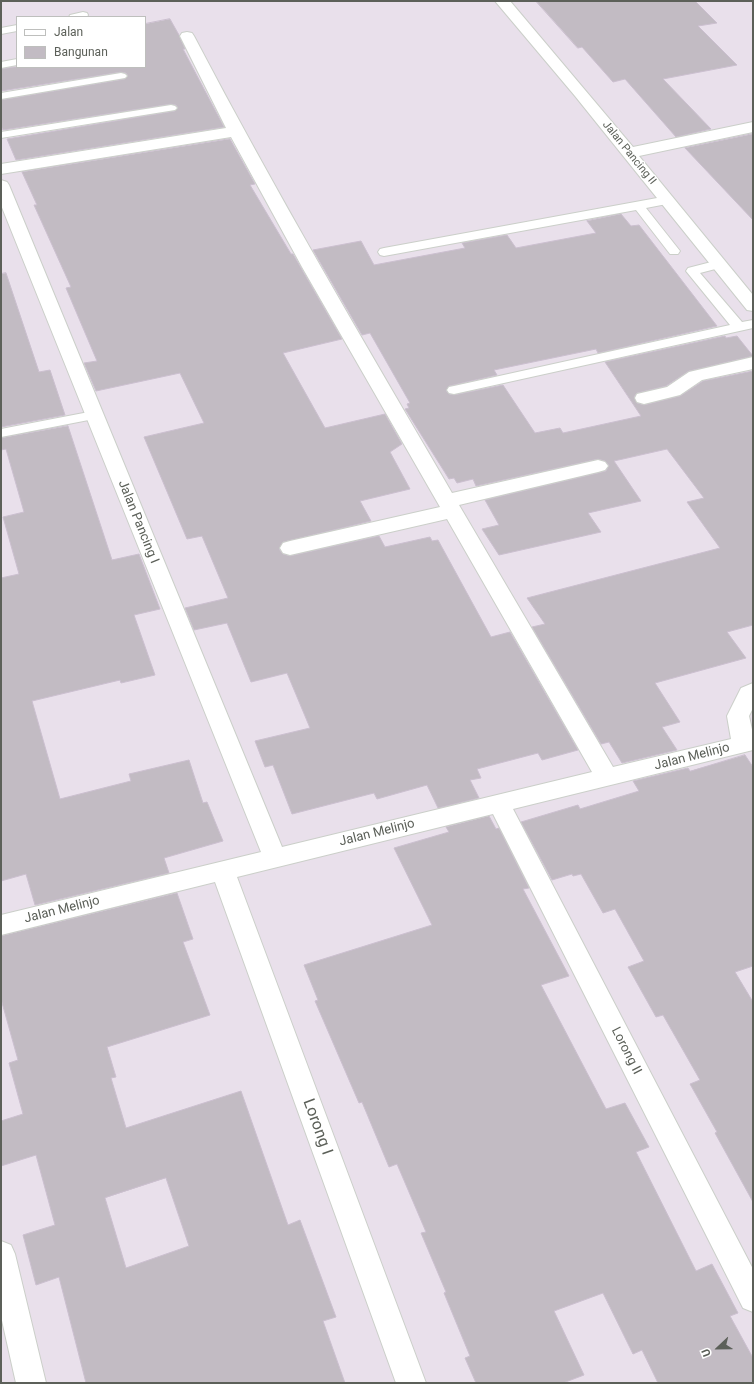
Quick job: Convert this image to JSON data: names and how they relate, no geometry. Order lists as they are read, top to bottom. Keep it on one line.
{"streets":{"street":["Jalan Pancing II","Jalan Pancing I","Jalan Melinjo","Lorong II","Lorong I"]},"crossings":[["Jalan Pancing I","Jalan Melinjo"],["Jalan Melinjo","Lorong II"],["Jalan Melinjo","Lorong I"]],"legend":["Jalan","Bangunan"],"north":"left"}
